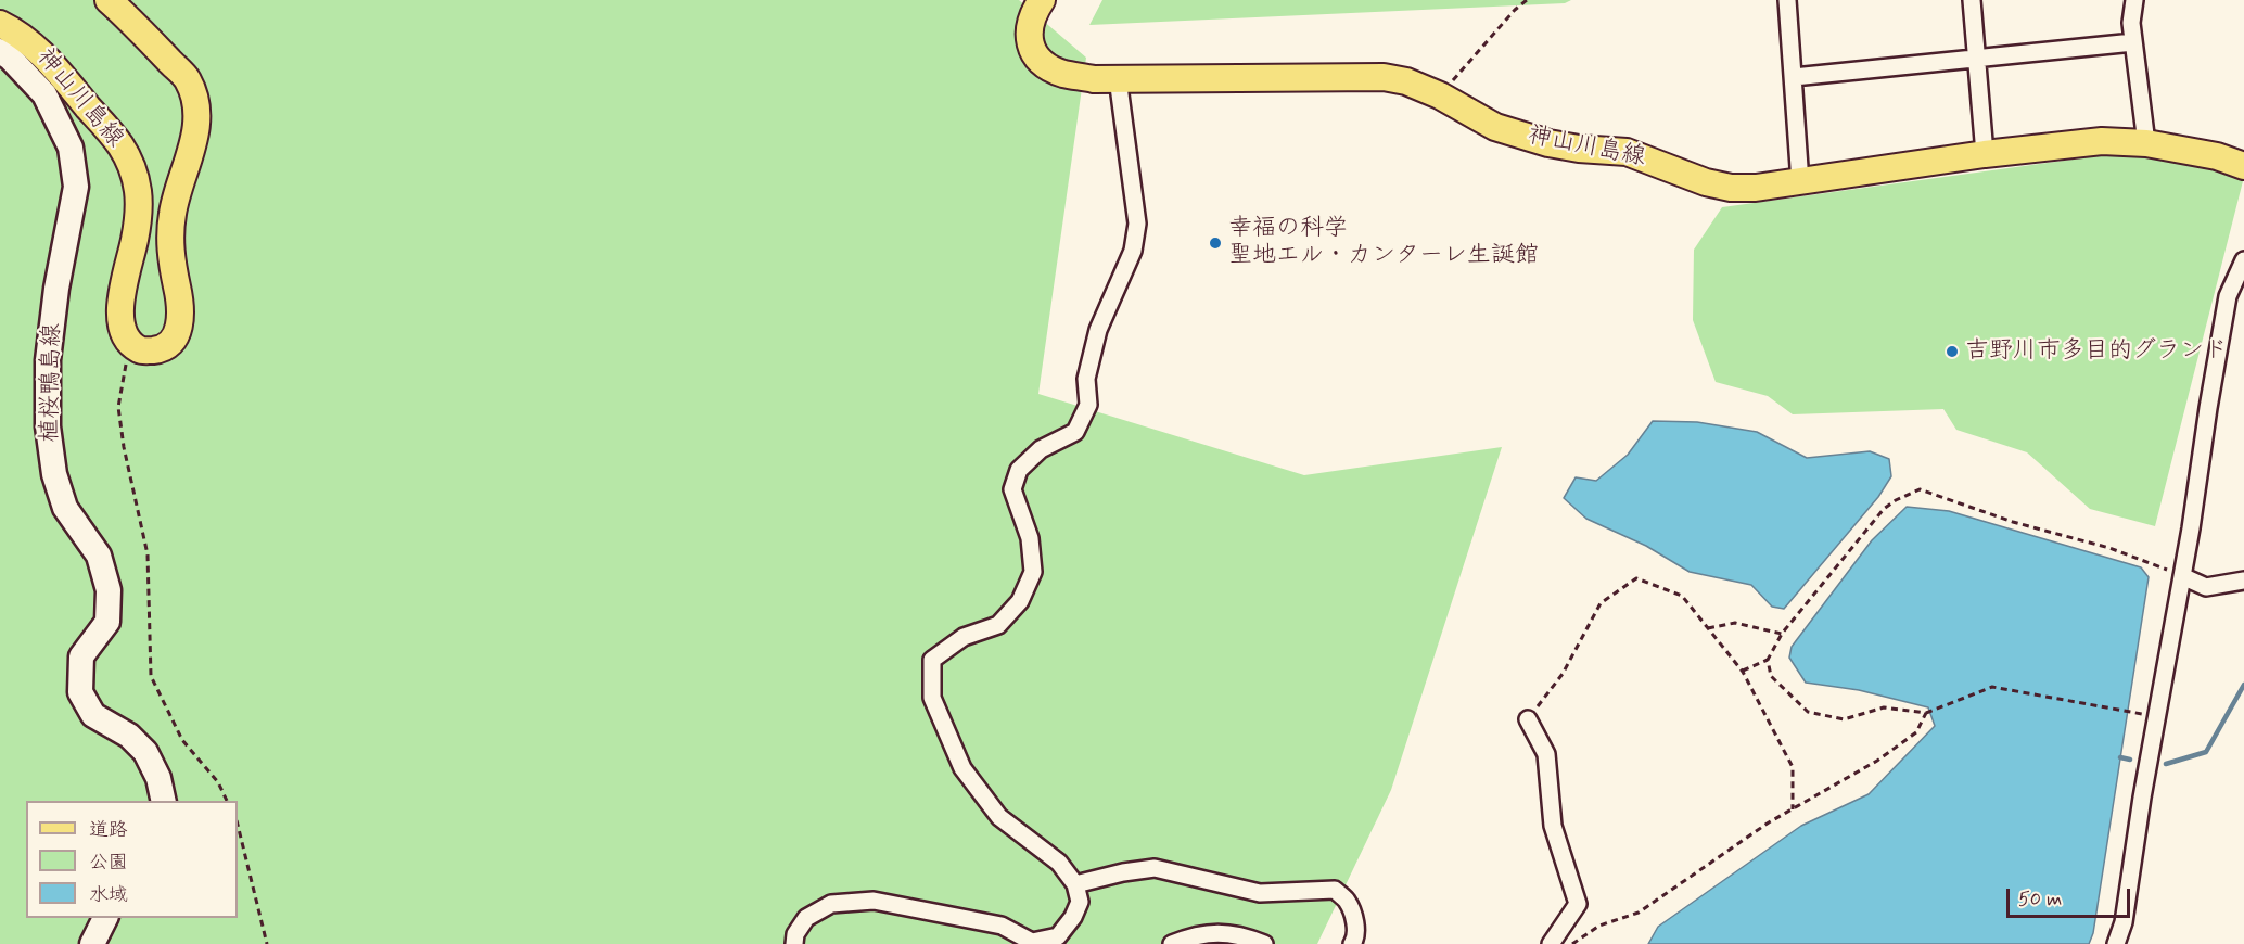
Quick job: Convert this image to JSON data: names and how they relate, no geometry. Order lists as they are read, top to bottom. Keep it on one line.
{"streets":{"main road":["神山川島線","植桜鴨島線"]},"places":["幸福の科学 聖地エル・カンターレ生誕館","吉野川市多目的グランド"],"legend":["道路","公園","水域"],"scale_bar":"50 m"}
